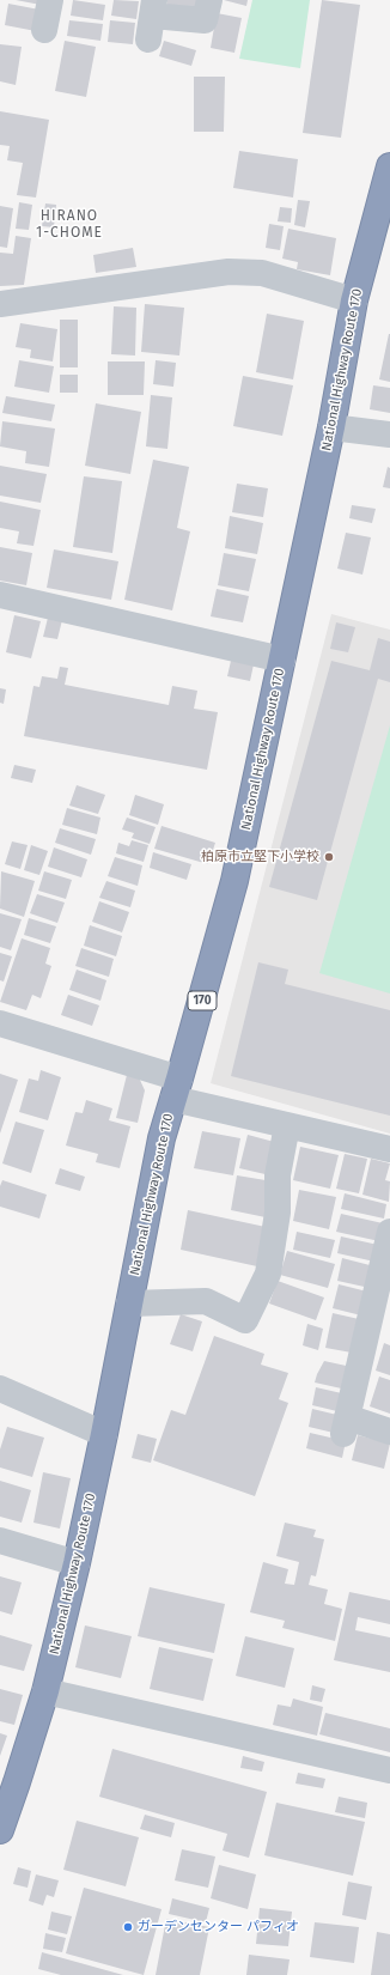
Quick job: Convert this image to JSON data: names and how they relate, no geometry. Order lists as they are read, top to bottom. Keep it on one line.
{"streets":{"highway":["National Highway Route 170","170"]},"districts":["HIRANO 1-CHOME"],"places":["柏原市立堅下小学校","ガーデンセンター パフィオ"]}
